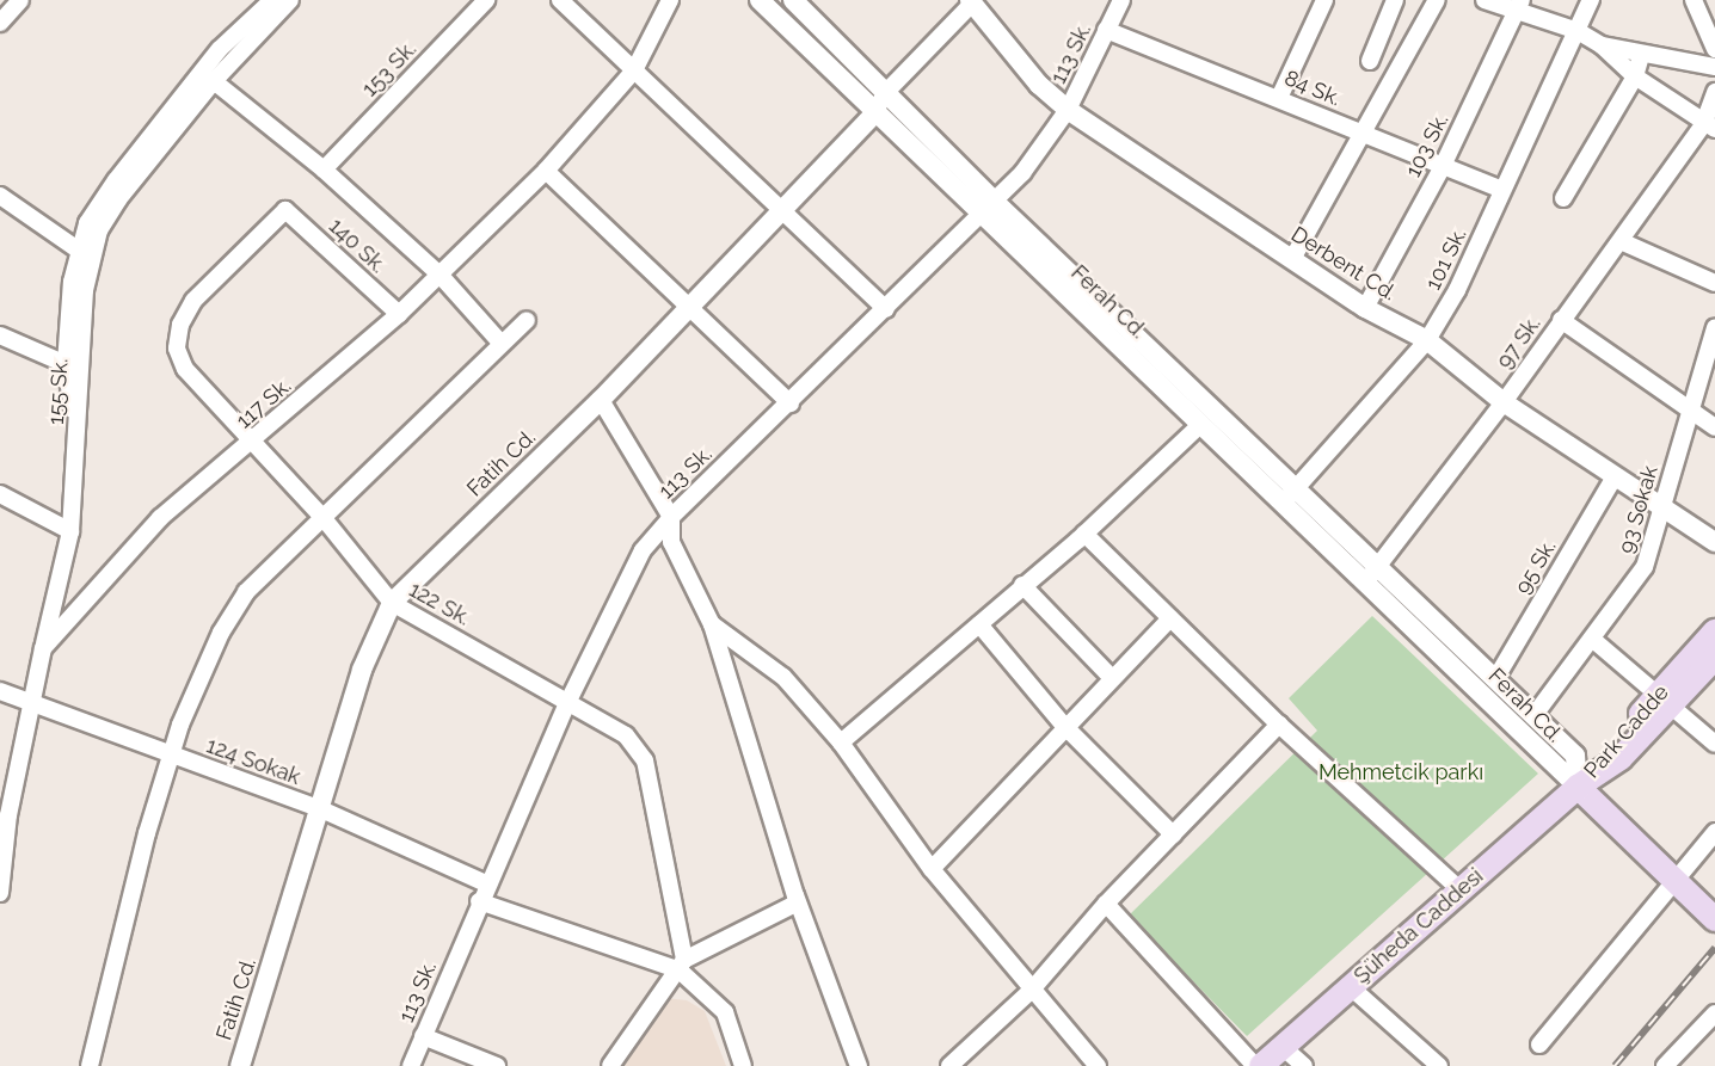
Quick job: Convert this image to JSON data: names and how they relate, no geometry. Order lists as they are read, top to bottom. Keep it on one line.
{"streets":{"main road":["Park Cadde","Şüheda Caddesi"],"street":["113 Sk.","153 Sk.","84 Sk.","103 Sk.","140 Sk.","101 Sk.","Derbent Cd.","Ferah Cd.","97 Sk.","155 Sk.","117 Sk.","Fatih Cd.","93 Sokak","95 Sk.","122 Sk.","124 Sokak"]},"crossings":[["113 Sk.","84 Sk."],["113 Sk.","Derbent Cd."],["113 Sk.","Ferah Cd."],["113 Sk.","122 Sk."],["113 Sk.","124 Sokak"],["84 Sk.","103 Sk."],["84 Sk.","101 Sk."],["103 Sk.","Derbent Cd."],["140 Sk.","117 Sk."],["140 Sk.","122 Sk."],["101 Sk.","Derbent Cd."],["101 Sk.","Ferah Cd."],["Derbent Cd.","97 Sk."],["Derbent Cd.","Fatih Cd."],["Derbent Cd.","93 Sokak"],["Derbent Cd.","95 Sk."],["Ferah Cd.","97 Sk."],["Ferah Cd.","Fatih Cd."],["Ferah Cd.","93 Sokak"],["Ferah Cd.","95 Sk."],["Ferah Cd.","Park Cadde"],["Ferah Cd.","Şüheda Caddesi"],["117 Sk.","122 Sk."],["Fatih Cd.","122 Sk."],["Fatih Cd.","124 Sokak"],["Park Cadde","Şüheda Caddesi"]],"parks":["Mehmetcik parkı"]}
